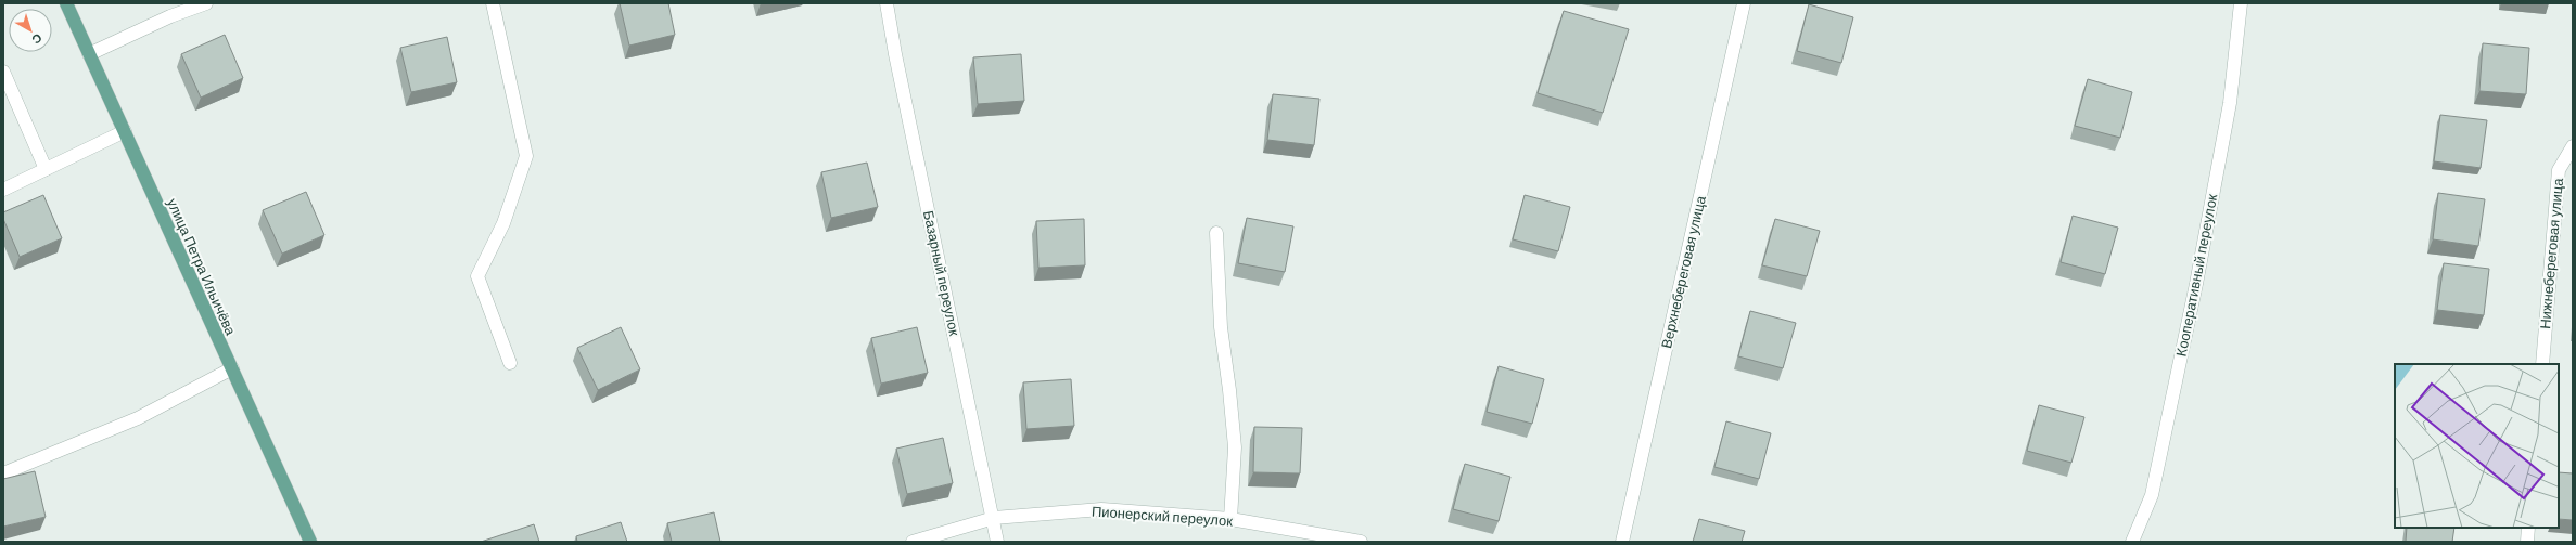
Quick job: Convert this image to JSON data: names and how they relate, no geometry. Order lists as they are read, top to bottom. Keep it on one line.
{"streets":{"main road":["улица Петра Ильичёва"],"street":["Нижнебереговая улица","Верхнебереговая улица","Базарный переулок","Кооперативный переулок","Пионерский переулок"]},"crossings":[["Базарный переулок","Пионерский переулок"]],"north":"bottom right"}
